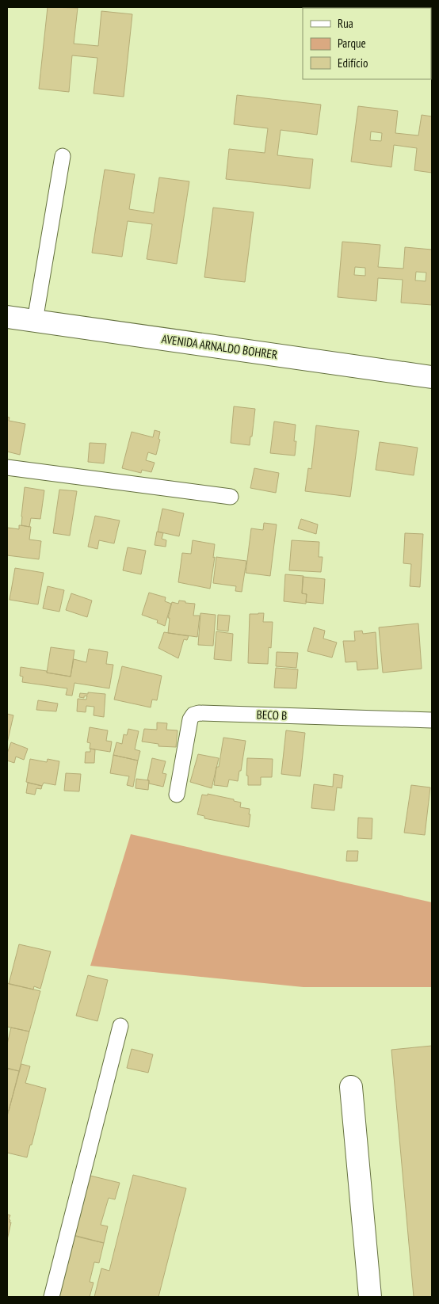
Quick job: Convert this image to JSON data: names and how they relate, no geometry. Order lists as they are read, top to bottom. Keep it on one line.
{"streets":{"street":["AVENIDA ARNALDO BOHRER"],"lane":["BECO B"]},"legend":["Rua","Parque","Edifício"]}
